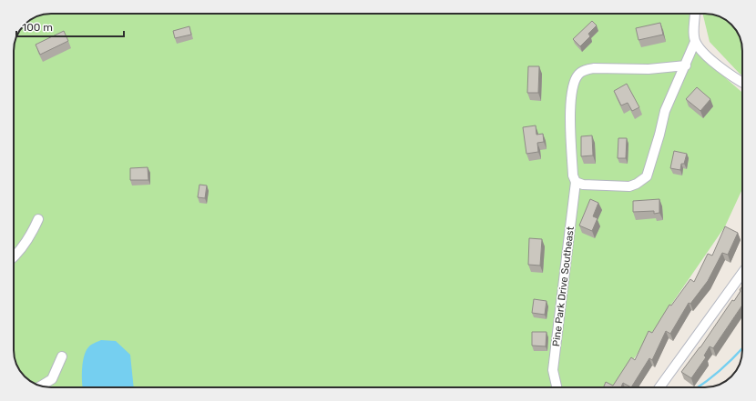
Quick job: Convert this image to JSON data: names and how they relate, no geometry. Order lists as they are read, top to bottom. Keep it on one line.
{"streets":{"street":["Pine Park Drive Southeast"]},"scale_bar":"100 m"}
